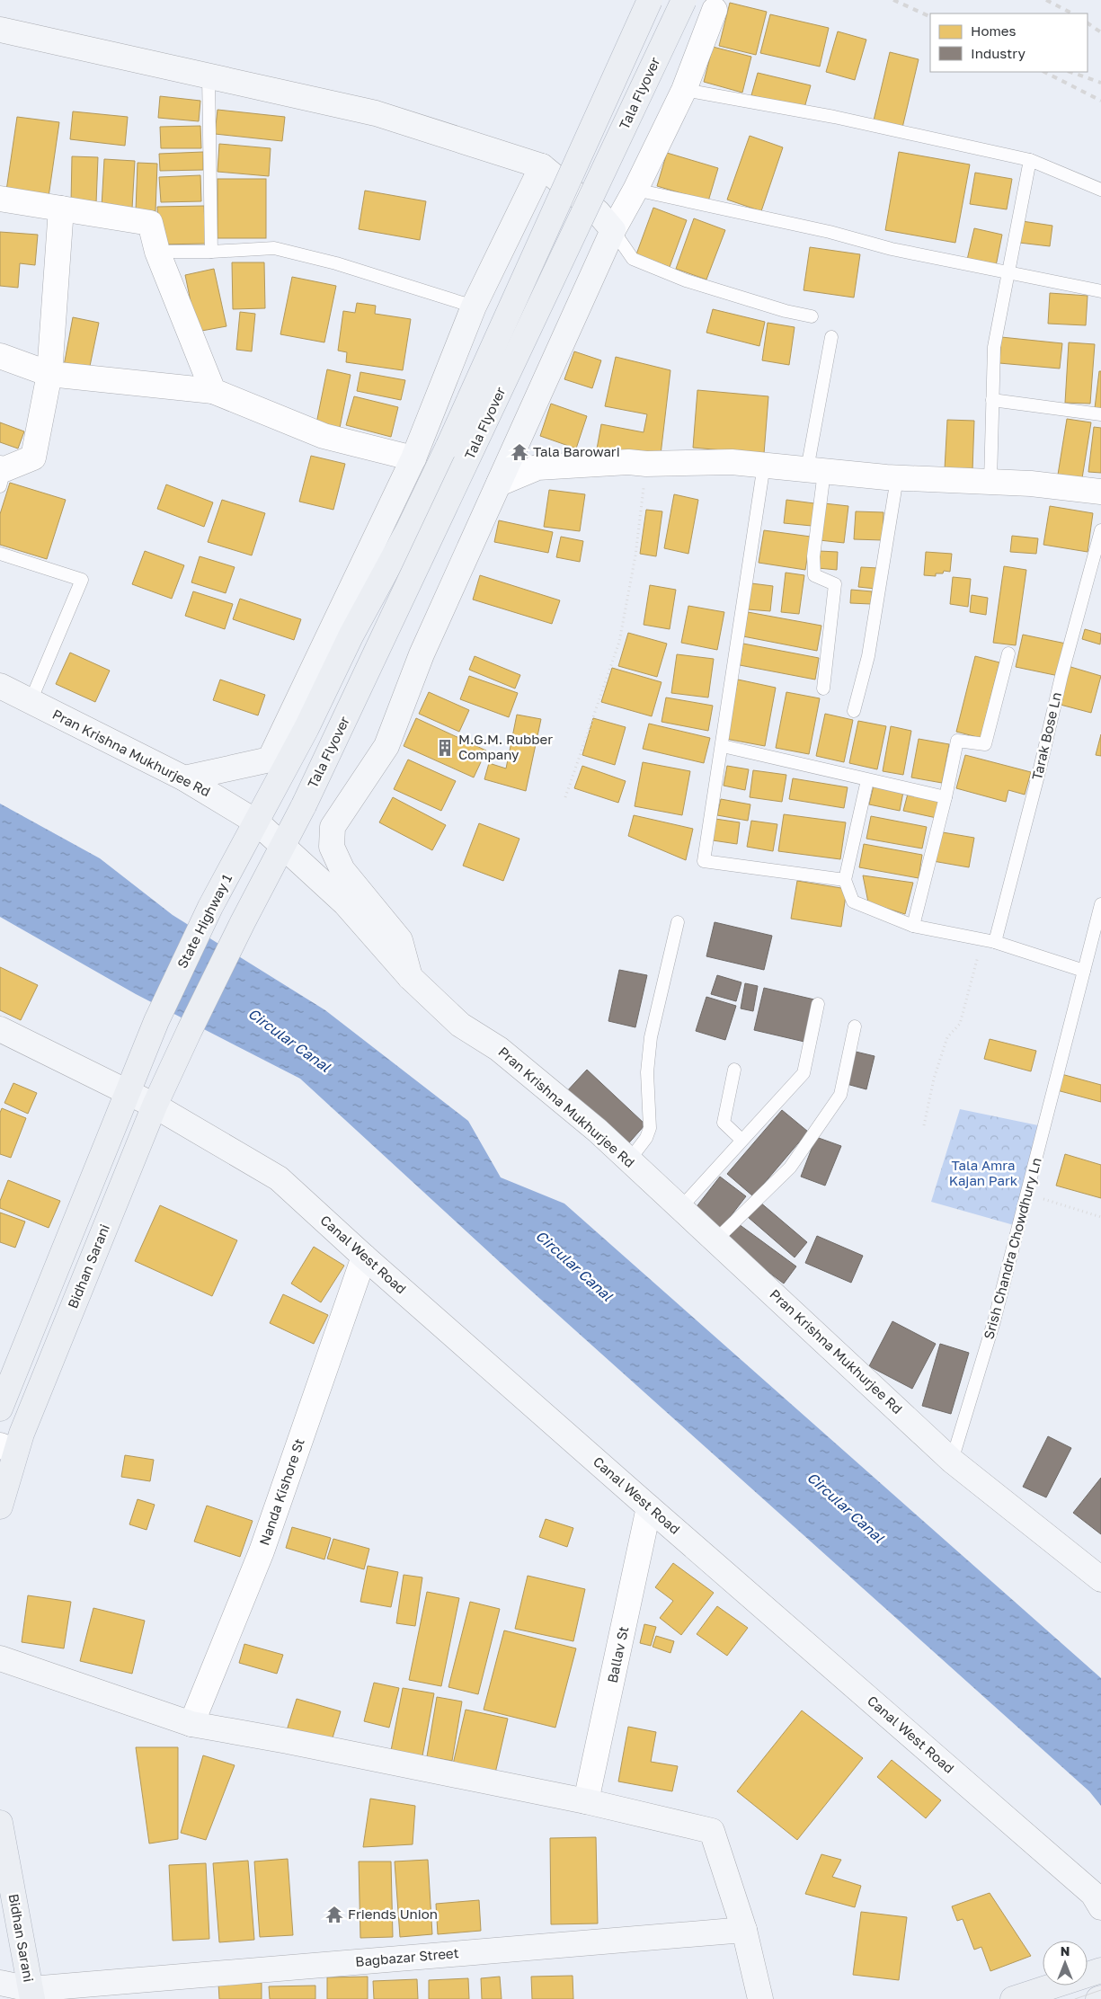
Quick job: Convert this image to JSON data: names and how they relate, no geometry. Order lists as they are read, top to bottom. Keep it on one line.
{"streets":{"main road":["Tala Flyover","State Highway 1","Bidhan Sarani"],"street":["Pran Krishna Mukhurjee Rd","Canal West Road","Nanda Kishore St","Ballav St","Bagbazar Street"],"lane":["Tarak Bose Ln","Srish Chandra Chowdhury Ln"]},"crossings":[["Tala Flyover","Pran Krishna Mukhurjee Rd"],["Tala Flyover","State Highway 1"],["Tala Flyover","Bidhan Sarani"],["Pran Krishna Mukhurjee Rd","State Highway 1"],["Pran Krishna Mukhurjee Rd","Srish Chandra Chowdhury Ln"],["Pran Krishna Mukhurjee Rd","Bidhan Sarani"],["State Highway 1","Canal West Road"],["Canal West Road","Bidhan Sarani"],["Canal West Road","Nanda Kishore St"],["Canal West Road","Ballav St"],["Bidhan Sarani","Bagbazar Street"]],"water":["Circular Canal"],"parks":["Tala Amra Kajan Park"],"places":{"temple":["Tala Barowari","Friends Union"],"building":["M.G.M. Rubber Company"]},"legend":["Homes","Industry"],"north":"top"}
